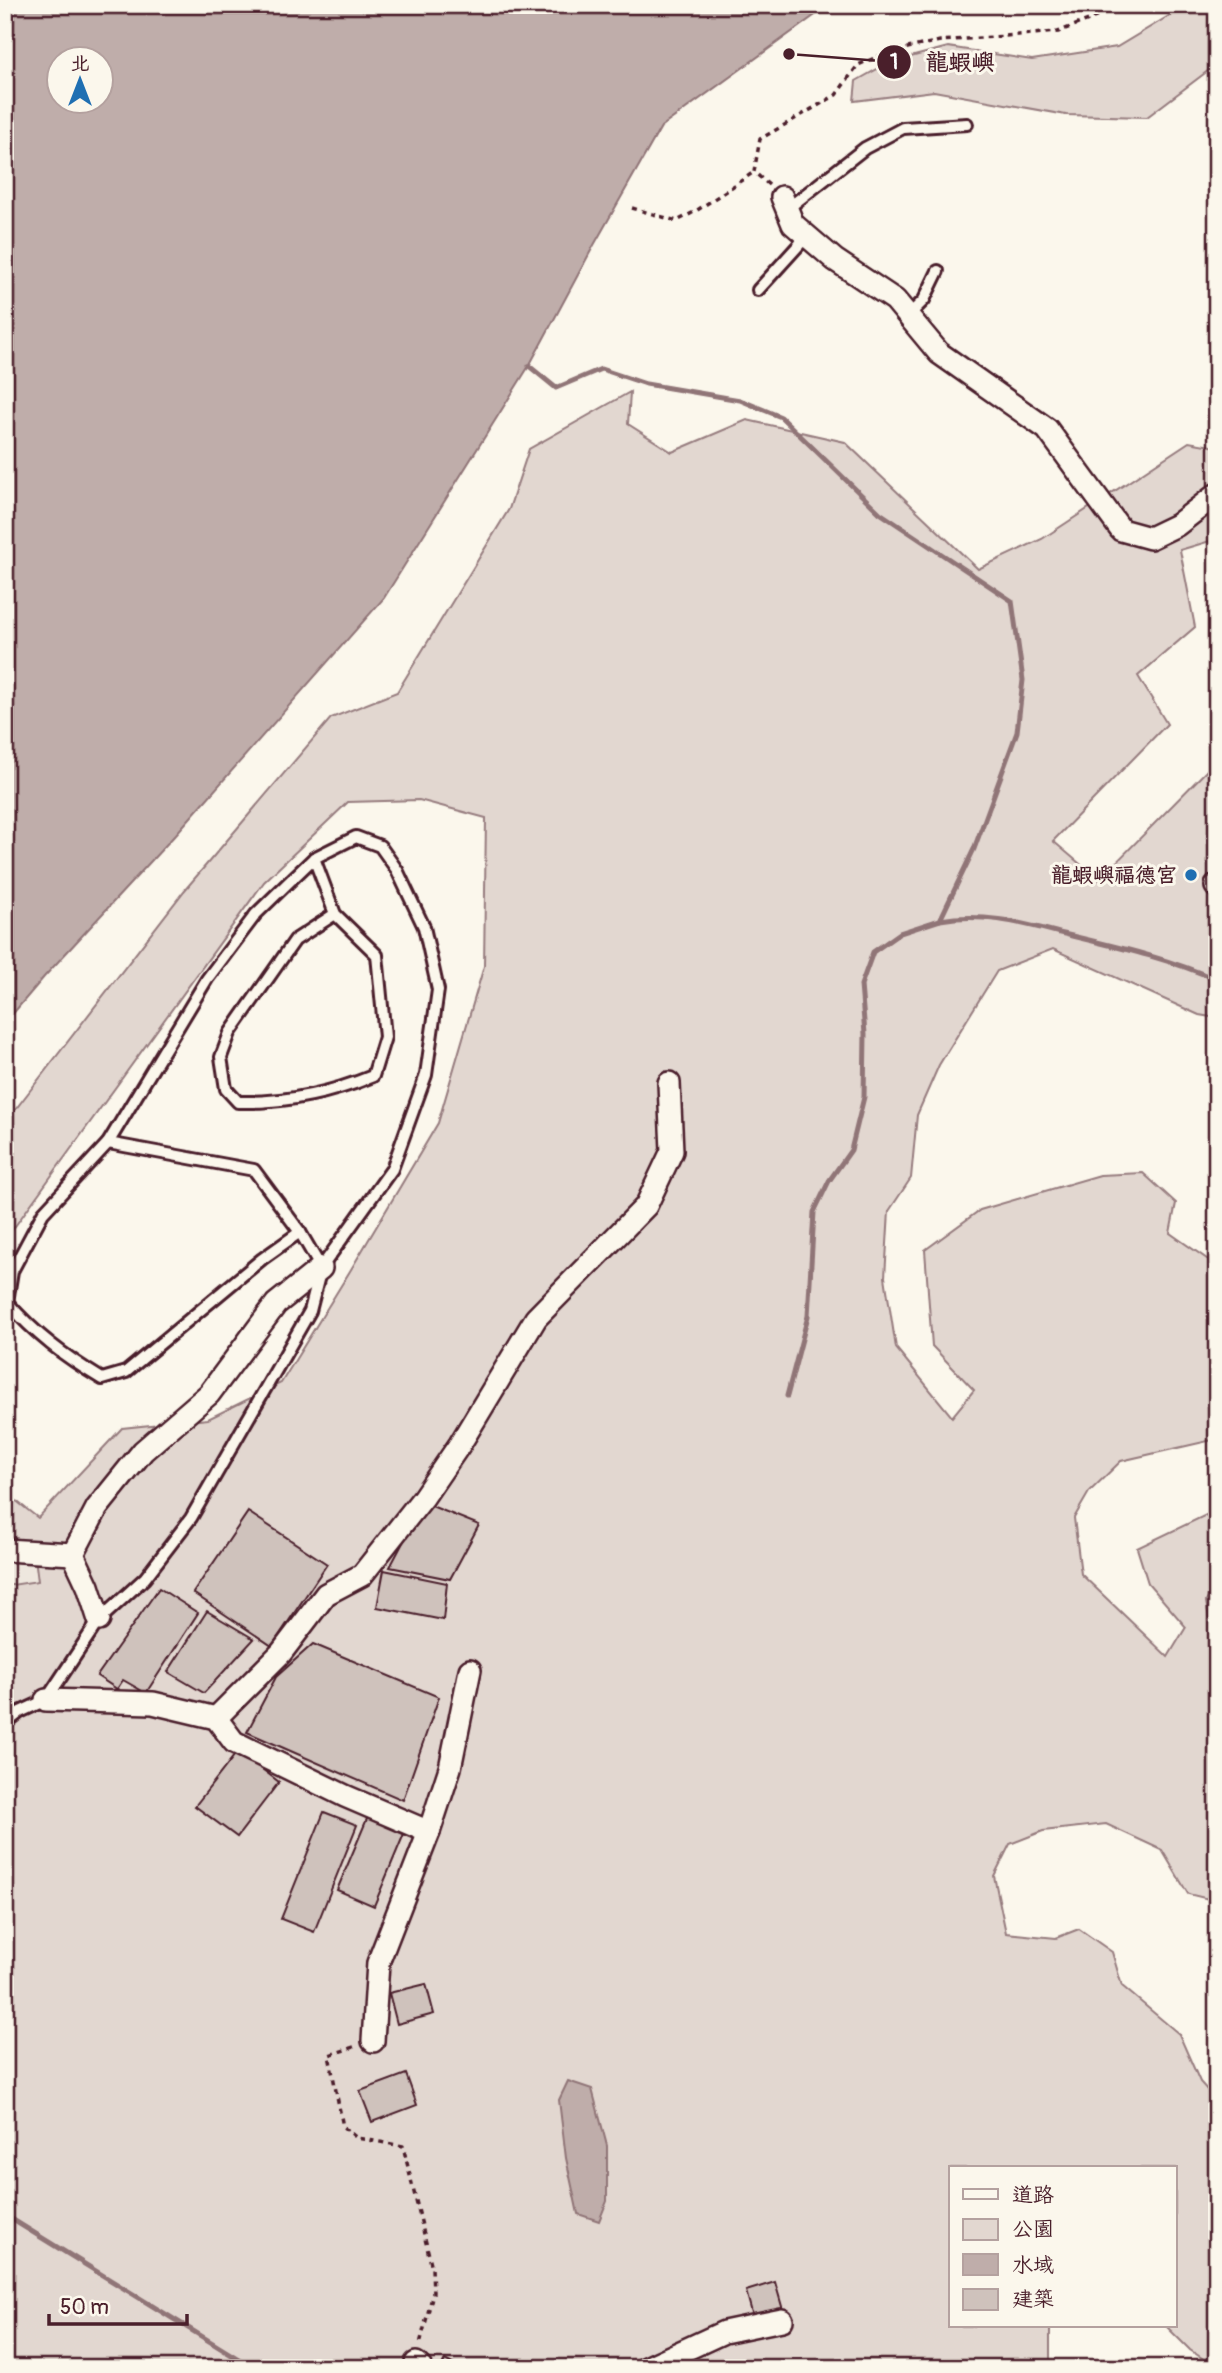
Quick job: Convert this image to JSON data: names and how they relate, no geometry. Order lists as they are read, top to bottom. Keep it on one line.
{"places":["龍蝦嶼","龍蝦嶼福德宮"],"legend":["道路","公園","水域","建築"],"scale_bar":"50 m","north":"top"}
